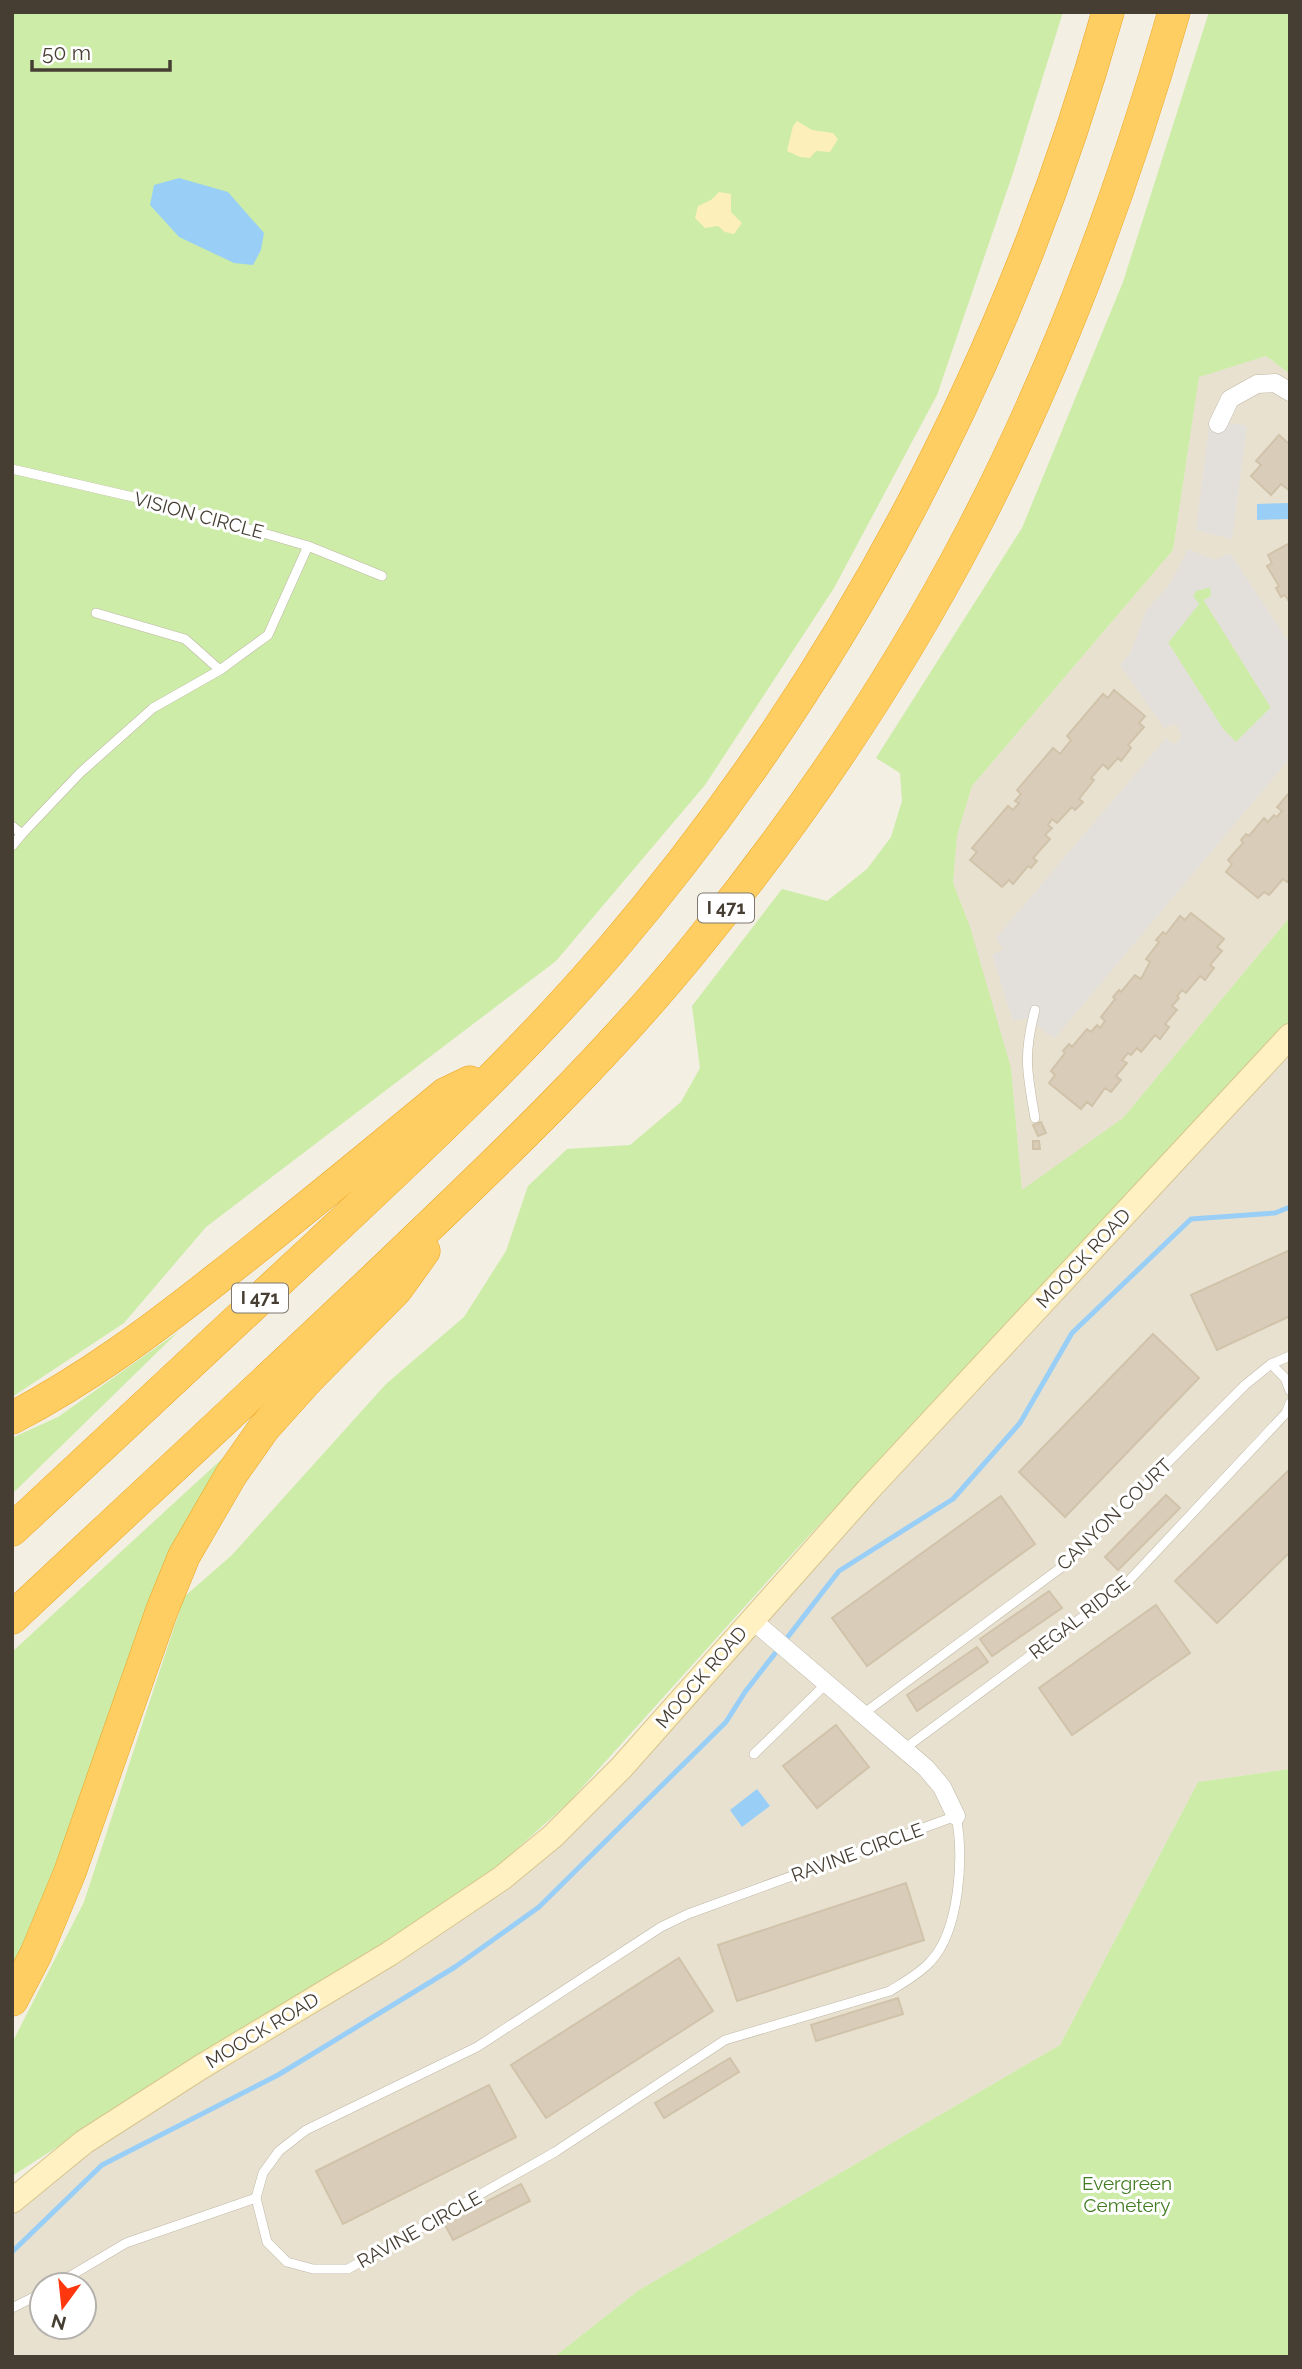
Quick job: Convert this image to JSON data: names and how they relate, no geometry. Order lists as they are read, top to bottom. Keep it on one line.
{"streets":{"highway":["I 471"],"main road":["MOOCK ROAD"],"street":["RAVINE CIRCLE"],"lane":["VISION CIRCLE","CANYON COURT","REGAL RIDGE"]},"crossings":[["MOOCK ROAD","RAVINE CIRCLE"],["CANYON COURT","RAVINE CIRCLE"],["REGAL RIDGE","RAVINE CIRCLE"]],"parks":["Evergreen Cemetery"],"scale_bar":"50 m","north":"bottom"}
